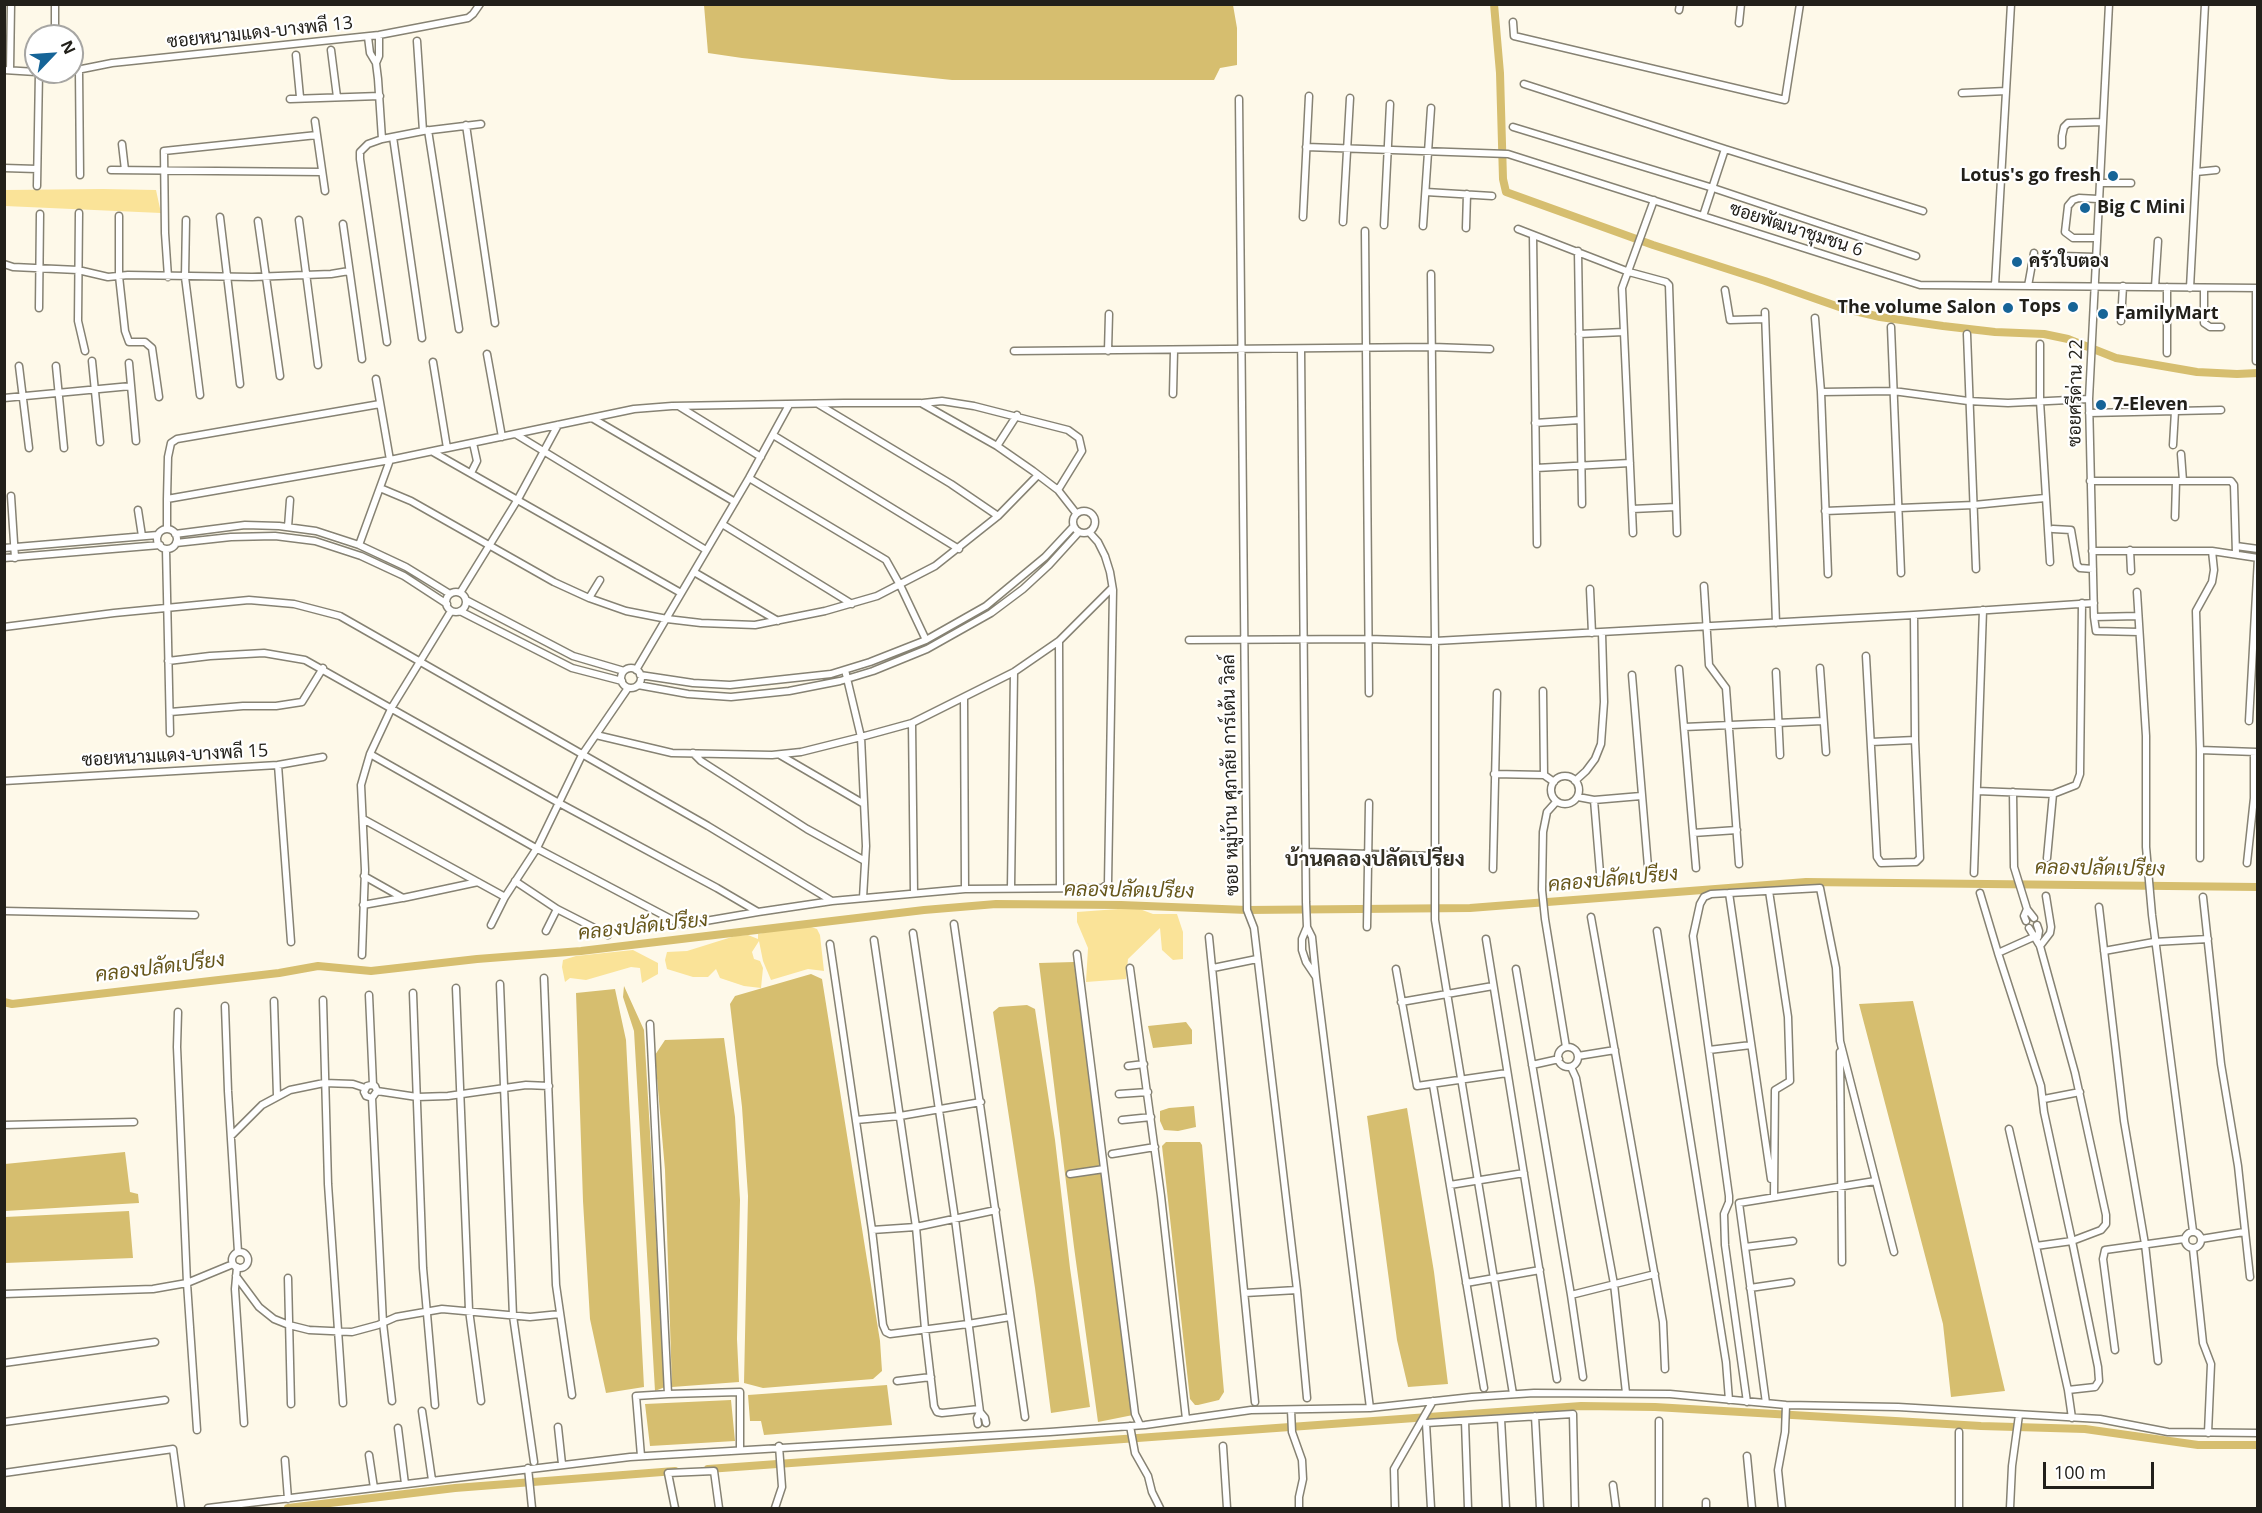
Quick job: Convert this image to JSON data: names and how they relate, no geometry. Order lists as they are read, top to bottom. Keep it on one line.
{"streets":{"street":["ซอยหนามแดง-บางพลี 13","ซอยพัฒนาชุมชน 6","ซอยศรีด่าน 22","ซอยหนามแดง-บางพลี 15","ซอย หมู่บ้าน ศุภาลัย การ์เด้น วิลล์"]},"crossings":[["ซอยพัฒนาชุมชน 6","ซอยศรีด่าน 22"]],"districts":["บ้านคลองปลัดเปรียง"],"water":["คลองปลัดเปรียง"],"places":["Lotus's go fresh","Big C Mini","ครัวใบตอง","Tops","The volume Salon","FamilyMart","7-Eleven"],"scale_bar":"100 m","north":"top right"}
